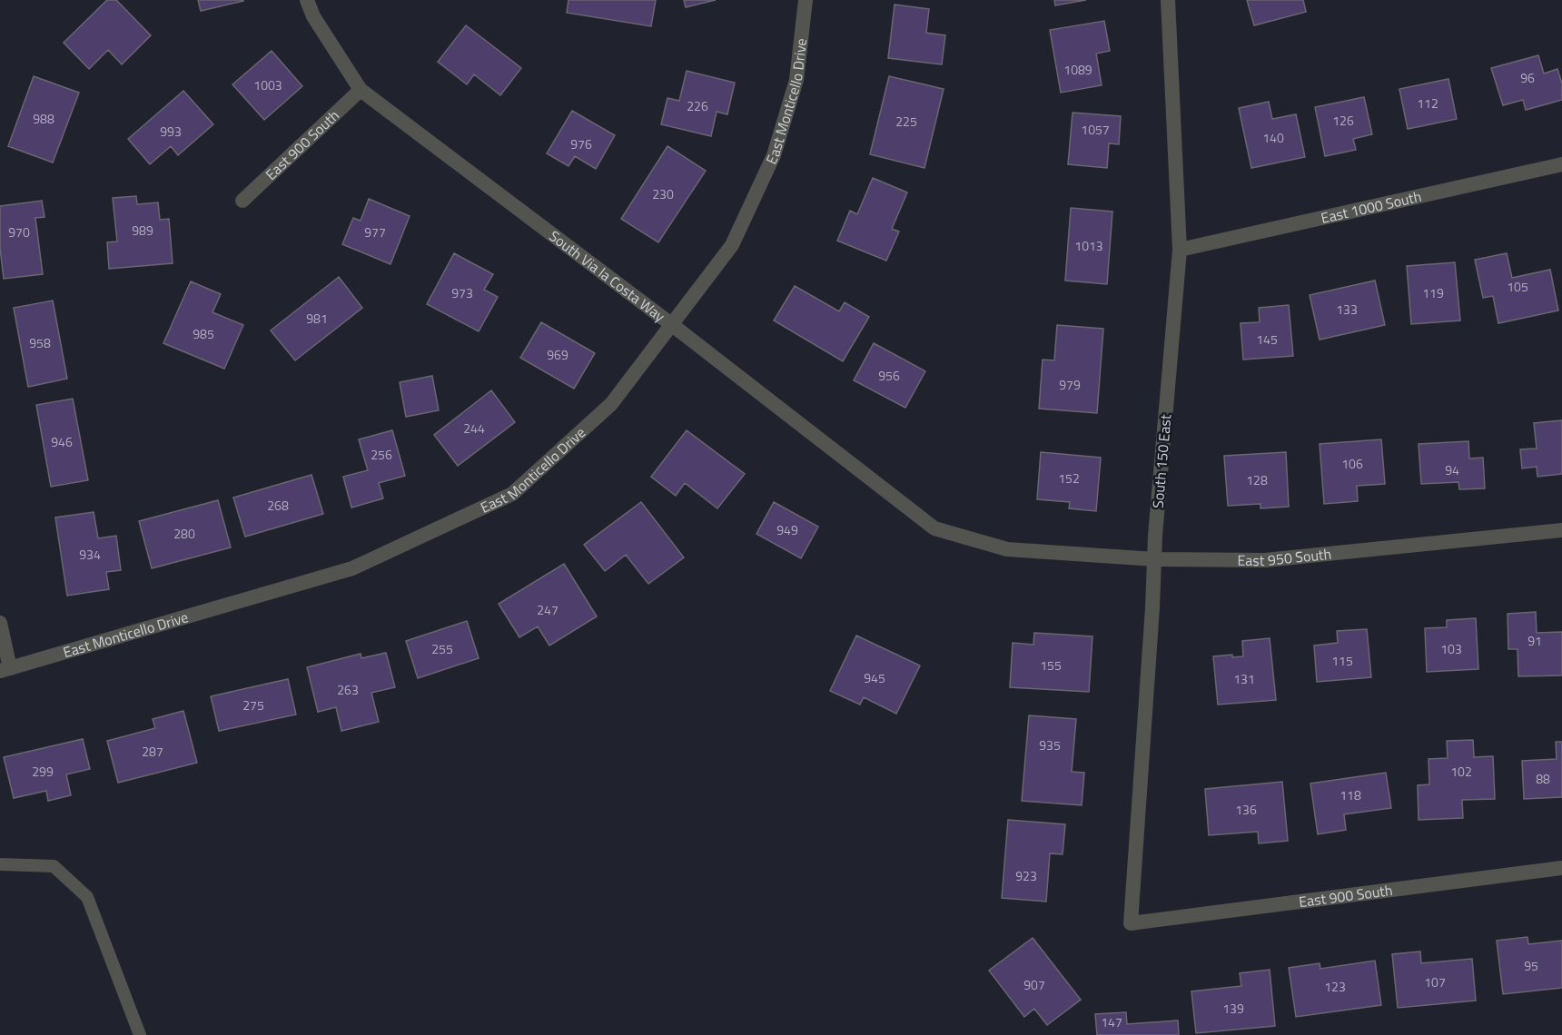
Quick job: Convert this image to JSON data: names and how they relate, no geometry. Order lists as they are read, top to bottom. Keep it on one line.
{"streets":{"street":["East Monticello Drive","East 900 South","East 1000 South","South Via la Costa Way","South 150 East","East 950 South"]},"crossings":[["East Monticello Drive","South Via la Costa Way"],["East 900 South","South Via la Costa Way"],["East 900 South","South 150 East"],["East 1000 South","South 150 East"],["South Via la Costa Way","East 950 South"],["South 150 East","East 950 South"]],"house_numbers":["1089","96","1003","112","226","988","126","225","1057","993","140","976","230","989","970","977","1013","105","973","119","133","981","985","145","958","969","956","979","244","946","256","106","94","152","128","268","949","280","934","247","91","255","103","115","155","945","131","263","275","935","287","299","102","88","118","136","923","95","107","907","123","139","147"]}
